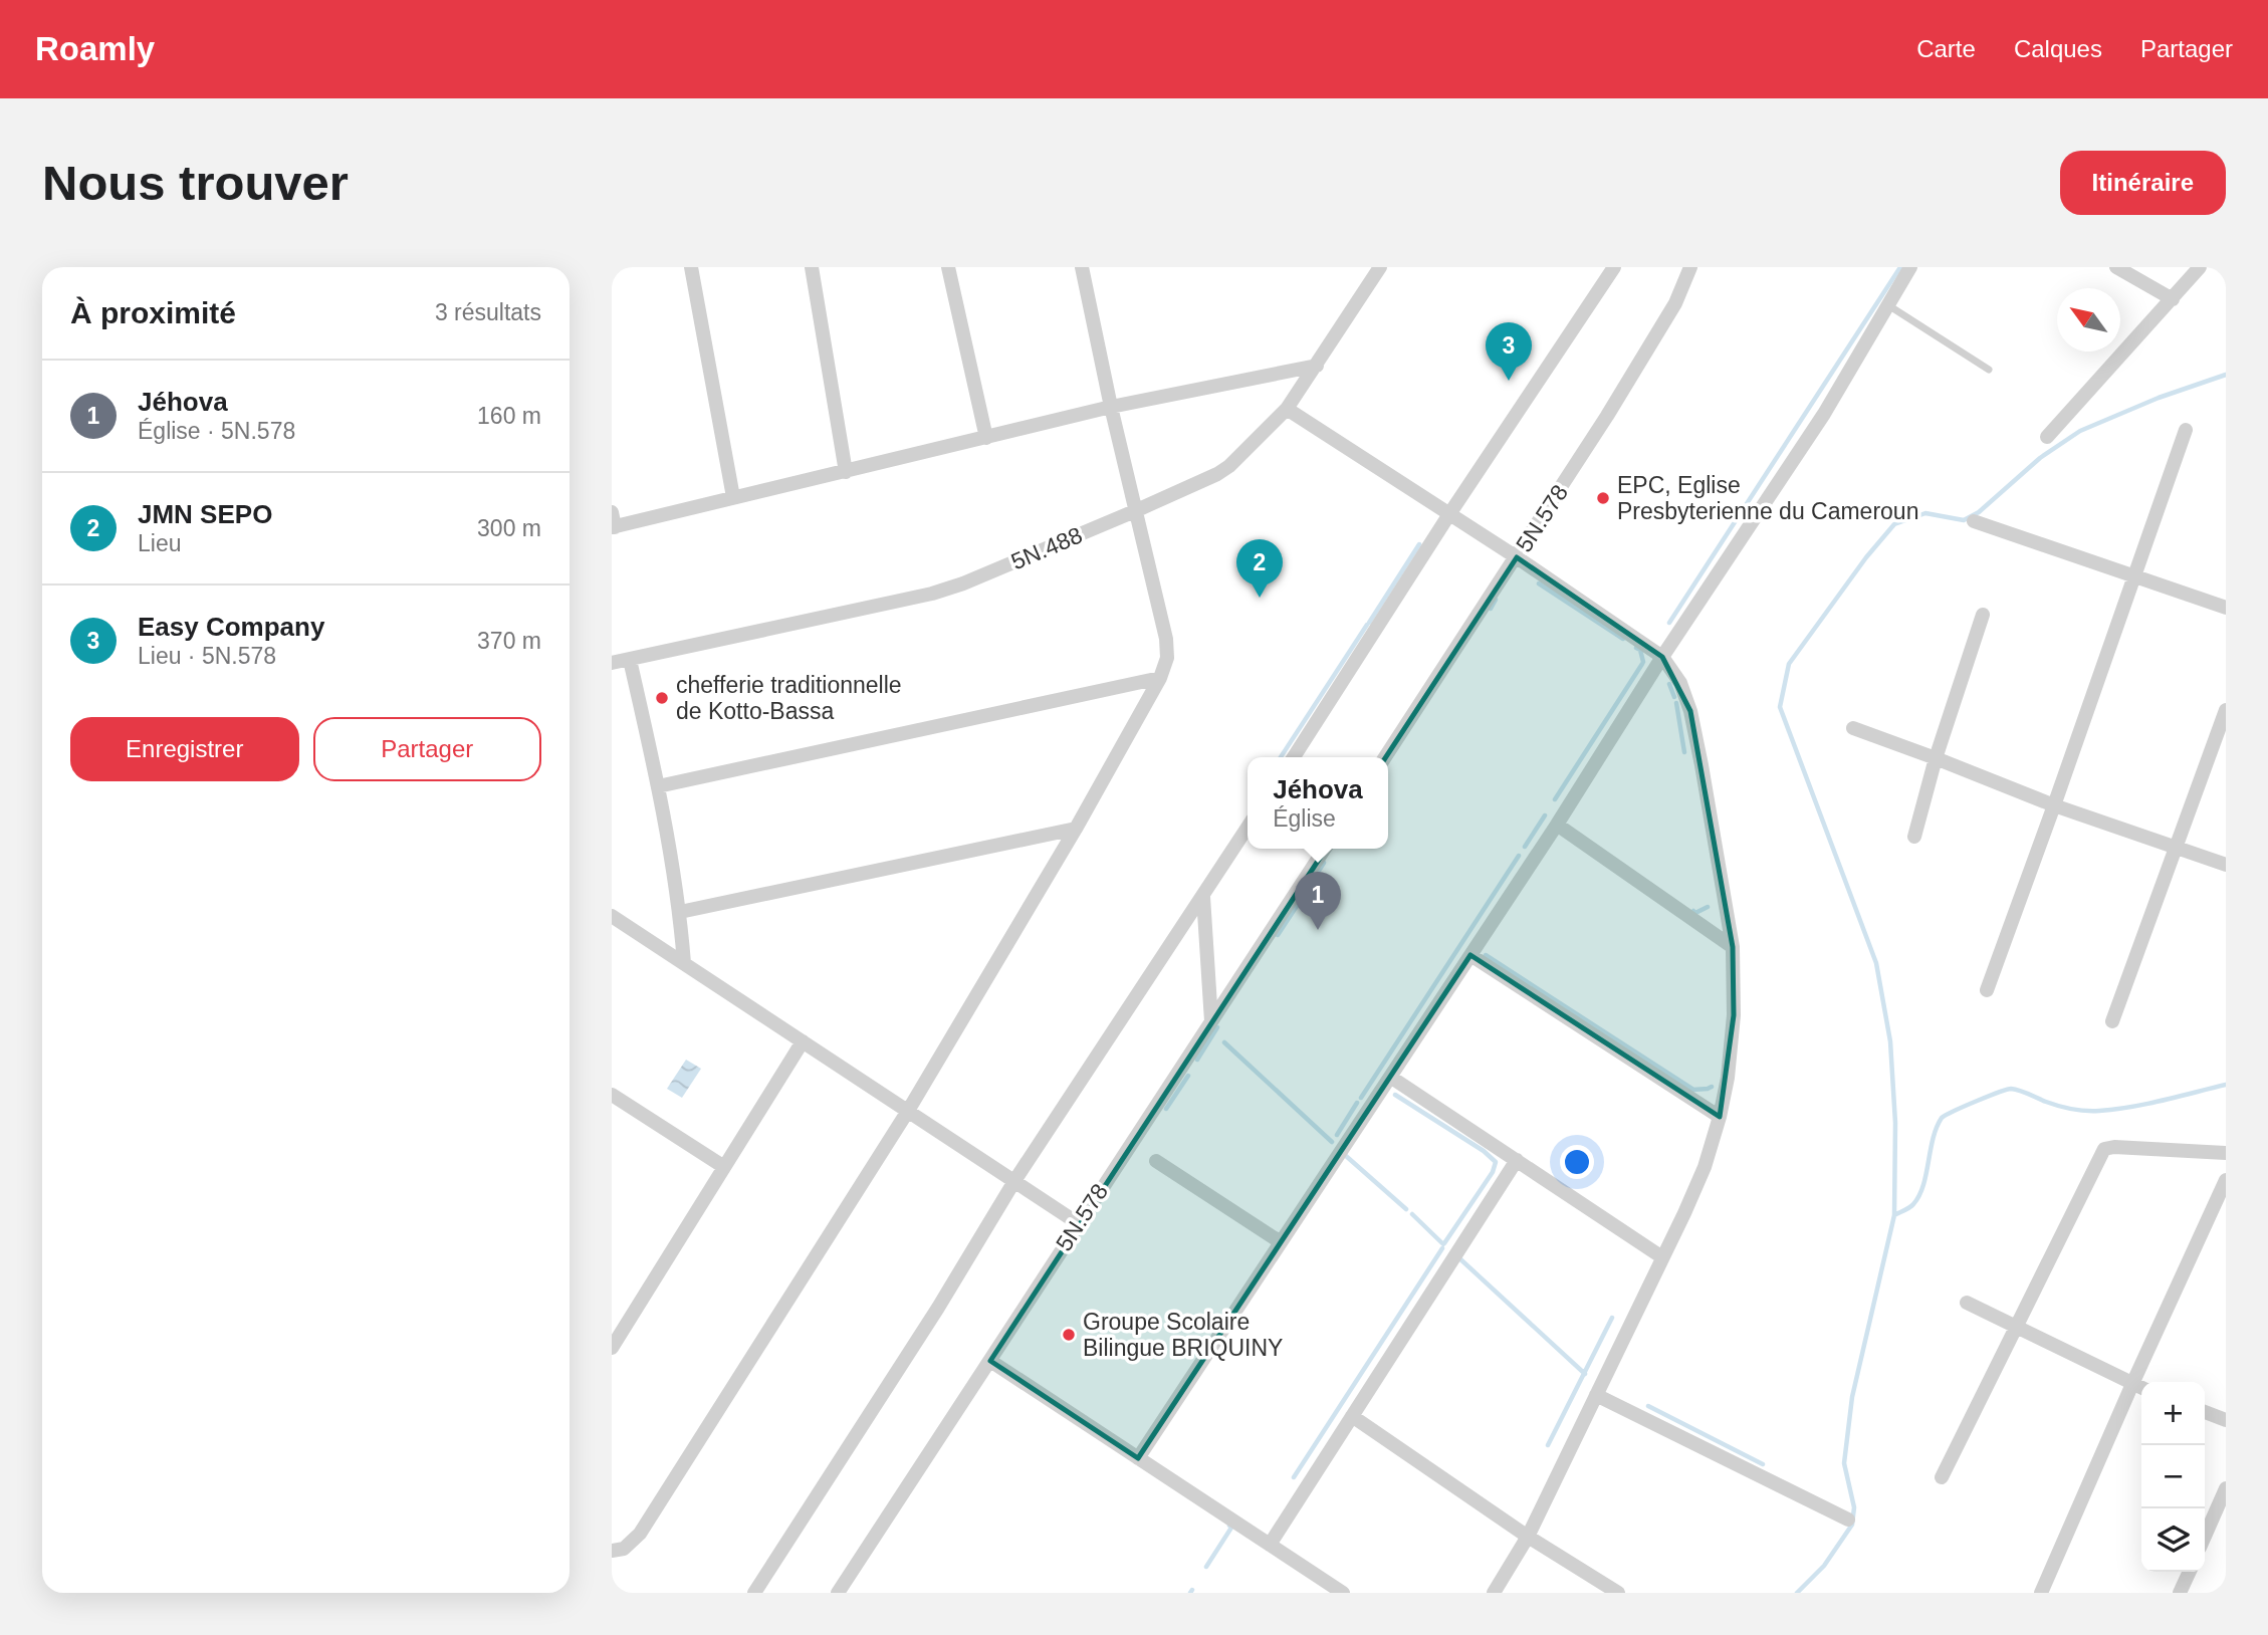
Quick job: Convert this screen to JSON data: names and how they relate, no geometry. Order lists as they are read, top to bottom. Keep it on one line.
{"streets":{"street":["5N.578","5N.488"]},"places":["EPC, Eglise Presbyterienne du Cameroun","chefferie traditionnelle de Kotto-Bassa","Groupe Scolaire Bilingue BRIQUINY"],"north":"top left","page":{"header":"Roamly","nav":["Carte","Calques","Partager"],"buttons":["Itinéraire",["Enregistrer","Partager"]],"title":"Nous trouver","heading":["À proximité","3 résultats"],"pins":["3","2","1"],"list":[{"mark":"1","name":"Jéhova","note":"Église · 5N.578","value":"160 m"},{"mark":"2","name":"JMN SEPO","note":"Lieu","value":"300 m"},{"mark":"3","name":"Easy Company","note":"Lieu · 5N.578","value":"370 m"}],"popup":["Jéhova","Église"],"map_buttons":["+","−"]}}
